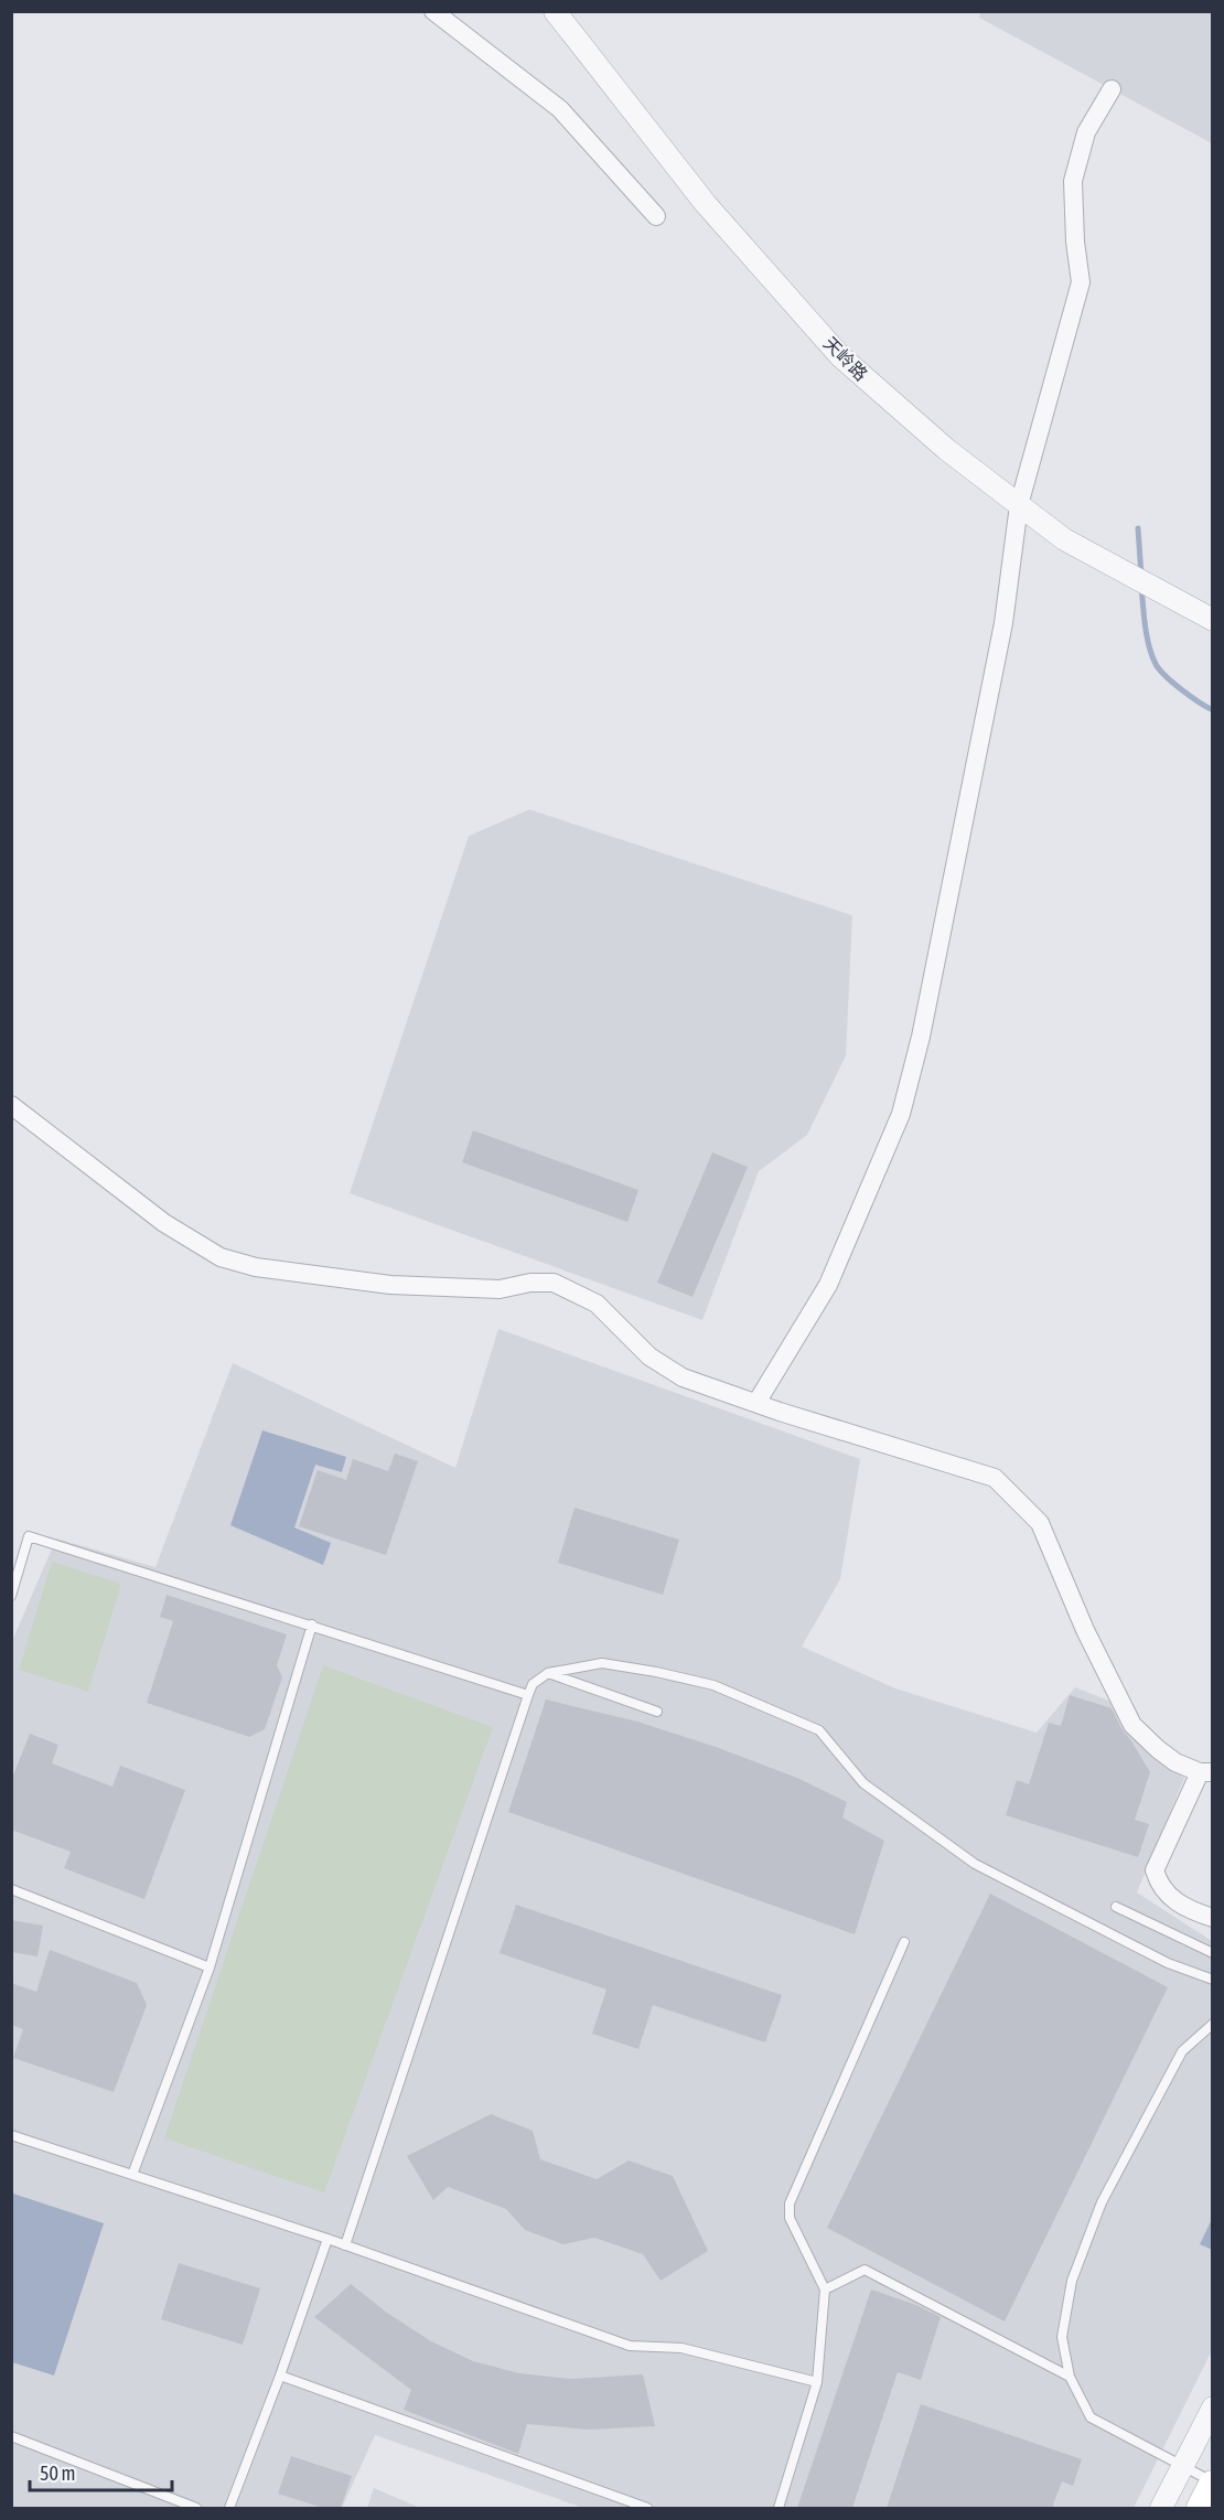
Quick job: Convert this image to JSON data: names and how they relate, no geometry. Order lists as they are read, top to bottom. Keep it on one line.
{"streets":{"street":["天岭路"]},"scale_bar":"50 m"}
